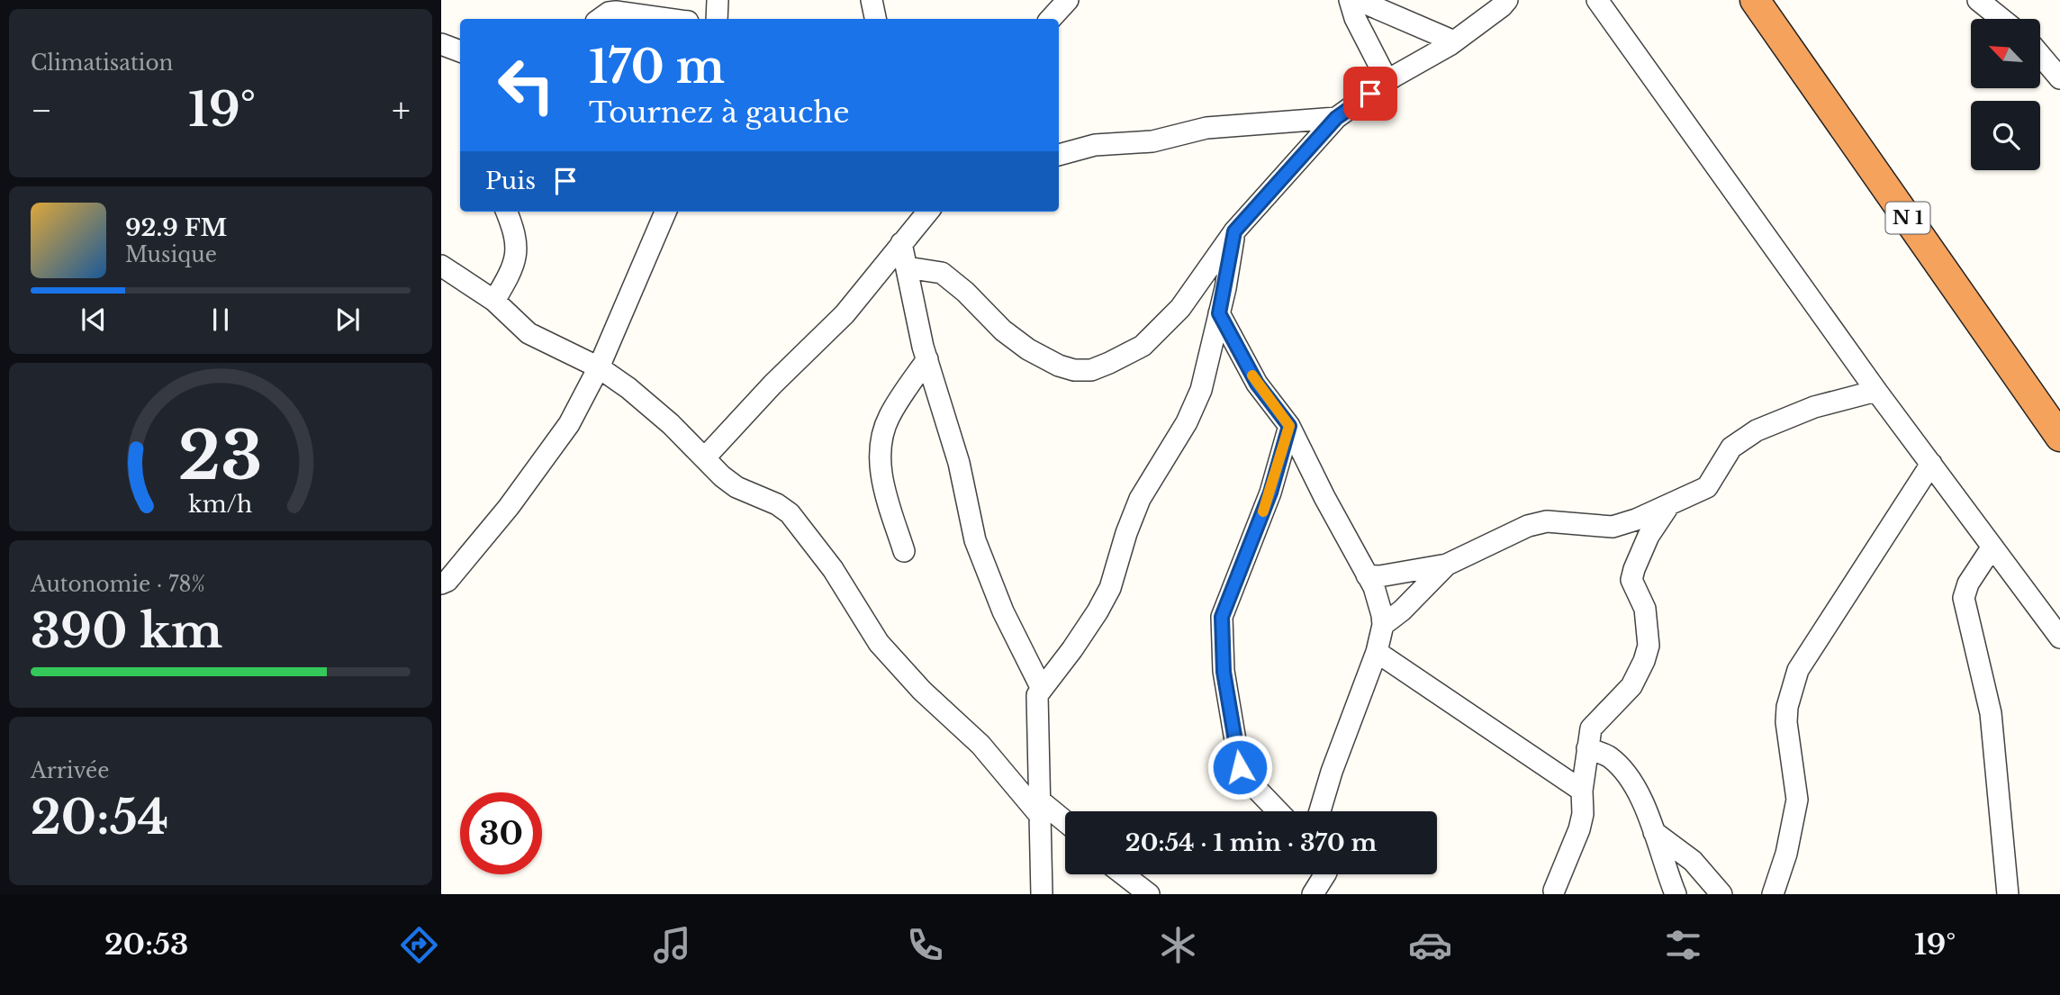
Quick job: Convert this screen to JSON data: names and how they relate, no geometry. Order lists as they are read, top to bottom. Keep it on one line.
{"streets":{"highway":["N 1"]},"north":"top left","page":{"tile":["Climatisation",["Autonomie · 78%","390 km"],["Arrivée","20:54"]],"turn":["170 m","Tournez à gauche"],"heat":["−","19°","+"],"then":"Puis","song":["92.9 FM","Musique"],"limit":"30","trip":"20:54 · 1 min · 370 m","tabs":["20:53","19°"],"gauge":["23","km/h"]}}
